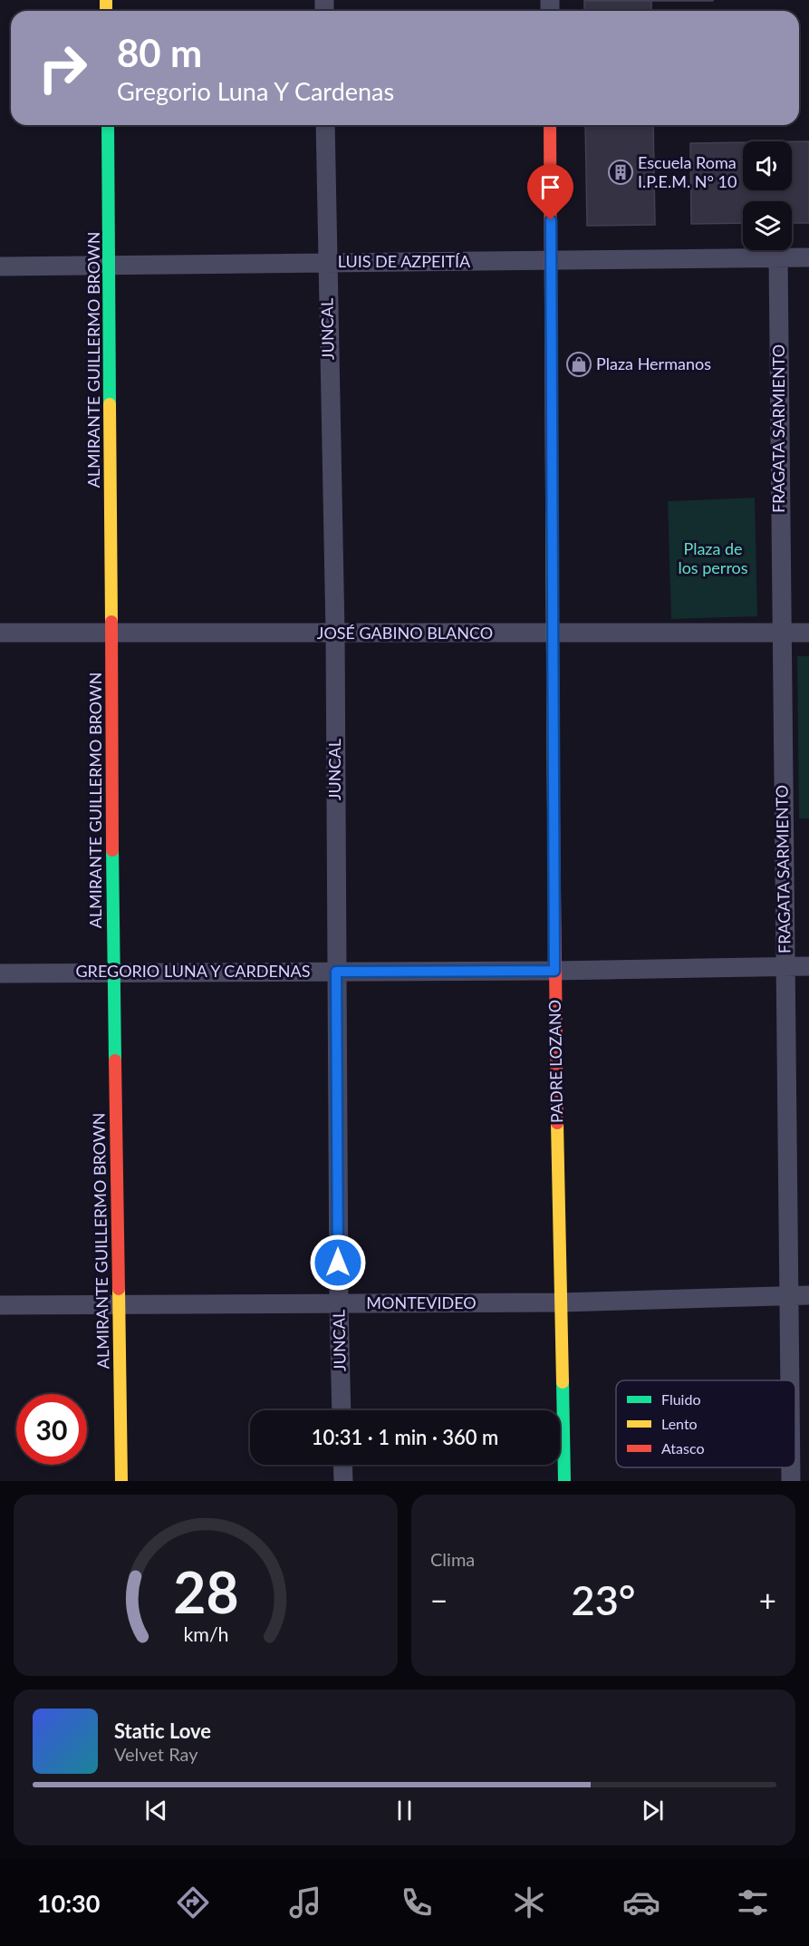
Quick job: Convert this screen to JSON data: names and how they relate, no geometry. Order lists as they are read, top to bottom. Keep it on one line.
{"streets":{"street":["LUIS DE AZPEITÍA","JUNCAL","ALMIRANTE GUILLERMO BROWN","FRAGATA SARMIENTO","JOSÉ GABINO BLANCO","GREGORIO LUNA Y CARDENAS","PADRE LOZANO","MONTEVIDEO"]},"crossings":[["LUIS DE AZPEITÍA","JUNCAL"],["LUIS DE AZPEITÍA","ALMIRANTE GUILLERMO BROWN"],["LUIS DE AZPEITÍA","FRAGATA SARMIENTO"],["LUIS DE AZPEITÍA","PADRE LOZANO"],["JUNCAL","JOSÉ GABINO BLANCO"],["JUNCAL","GREGORIO LUNA Y CARDENAS"],["JUNCAL","MONTEVIDEO"],["ALMIRANTE GUILLERMO BROWN","JOSÉ GABINO BLANCO"],["ALMIRANTE GUILLERMO BROWN","GREGORIO LUNA Y CARDENAS"],["ALMIRANTE GUILLERMO BROWN","MONTEVIDEO"],["FRAGATA SARMIENTO","JOSÉ GABINO BLANCO"],["FRAGATA SARMIENTO","GREGORIO LUNA Y CARDENAS"],["FRAGATA SARMIENTO","MONTEVIDEO"],["JOSÉ GABINO BLANCO","PADRE LOZANO"],["GREGORIO LUNA Y CARDENAS","PADRE LOZANO"],["PADRE LOZANO","MONTEVIDEO"]],"parks":["Plaza de los perros"],"places":{"building":["Escuela Roma I.P.E.M. N° 10"],"shop":["Plaza Hermanos"]},"legend":["Fluido","Lento","Atasco"],"page":{"turn":["80 m","Gregorio Luna Y Cardenas"],"limit":"30","trip":"10:31 · 1 min · 360 m","tile":"Clima","heat":["−","23°","+"],"song":["Static Love","Velvet Ray"],"tabs":"10:30","gauge":["28","km/h"]}}
